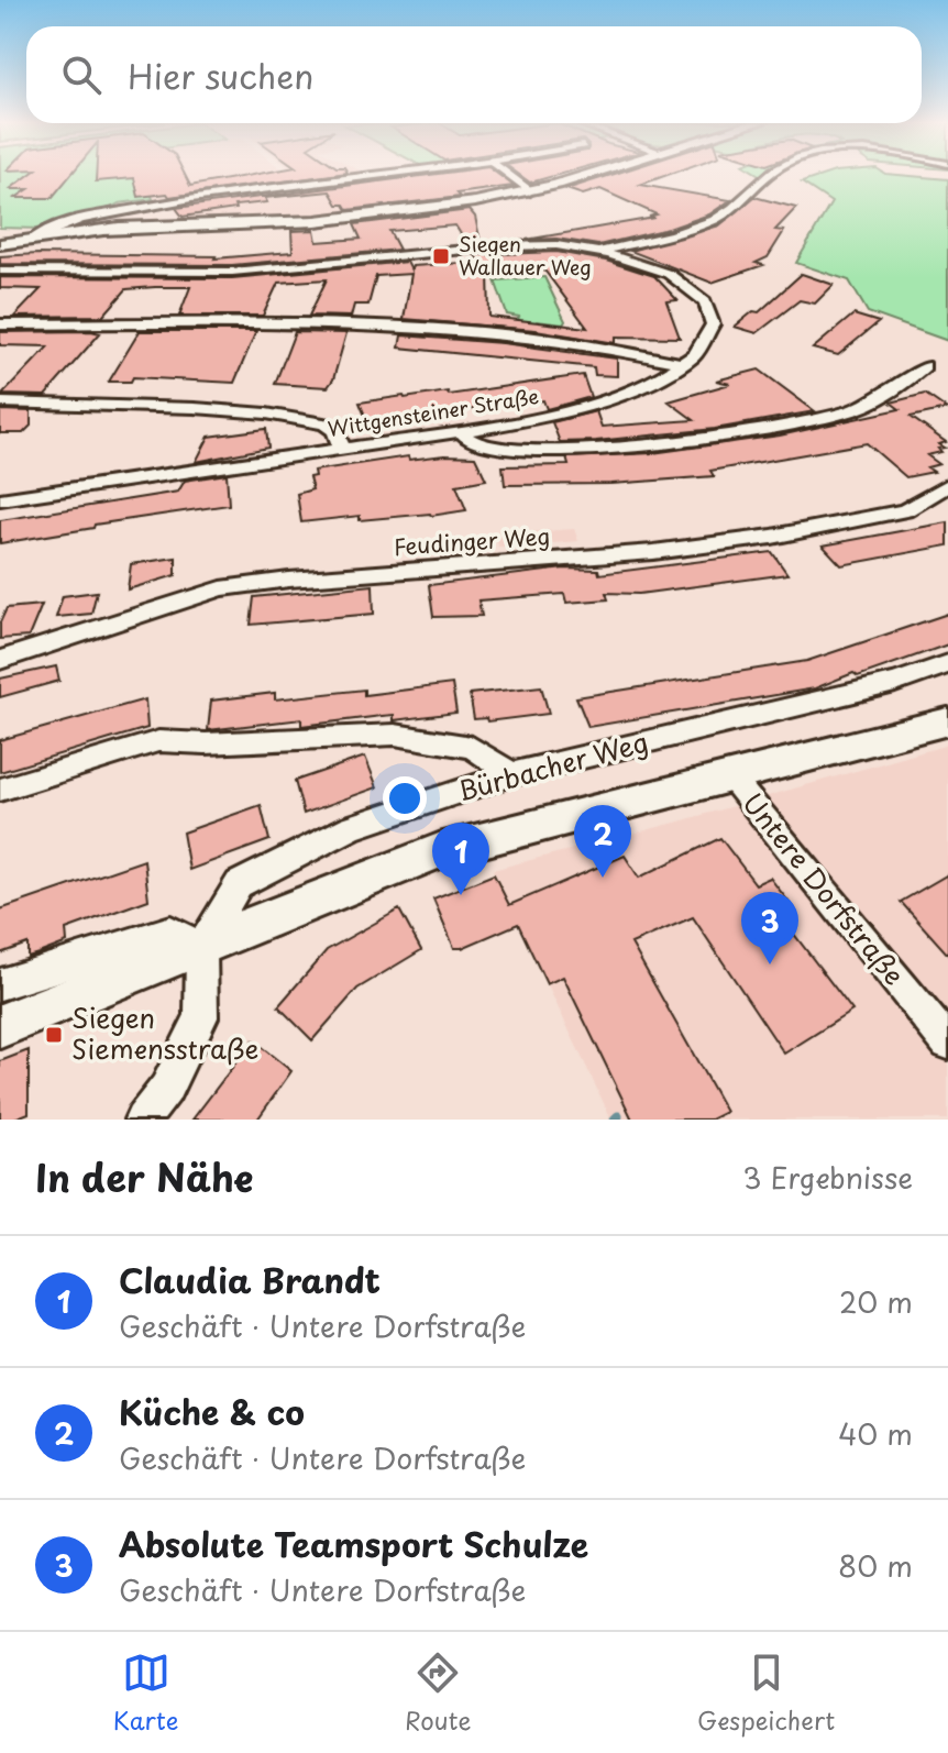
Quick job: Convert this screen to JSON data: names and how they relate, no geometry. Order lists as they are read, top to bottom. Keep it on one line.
{"streets":{"street":["Wittgensteiner Straße","Feudinger Weg","Bürbacher Weg","Untere Dorfstraße"]},"crossings":[["Bürbacher Weg","Untere Dorfstraße"]],"places":{"transit":["Siegen Wallauer Weg","Siegen Siemensstraße"]},"page":{"search":"Hier suchen","pins":["2","1","3"],"heading":["In der Nähe","3 Ergebnisse"],"list":[{"mark":"1","name":"Claudia Brandt","note":"Geschäft · Untere Dorfstraße","value":"20 m"},{"mark":"2","name":"Küche & co","note":"Geschäft · Untere Dorfstraße","value":"40 m"},{"mark":"3","name":"Absolute Teamsport Schulze","note":"Geschäft · Untere Dorfstraße","value":"80 m"}],"nav":["Karte","Route","Gespeichert"]}}
